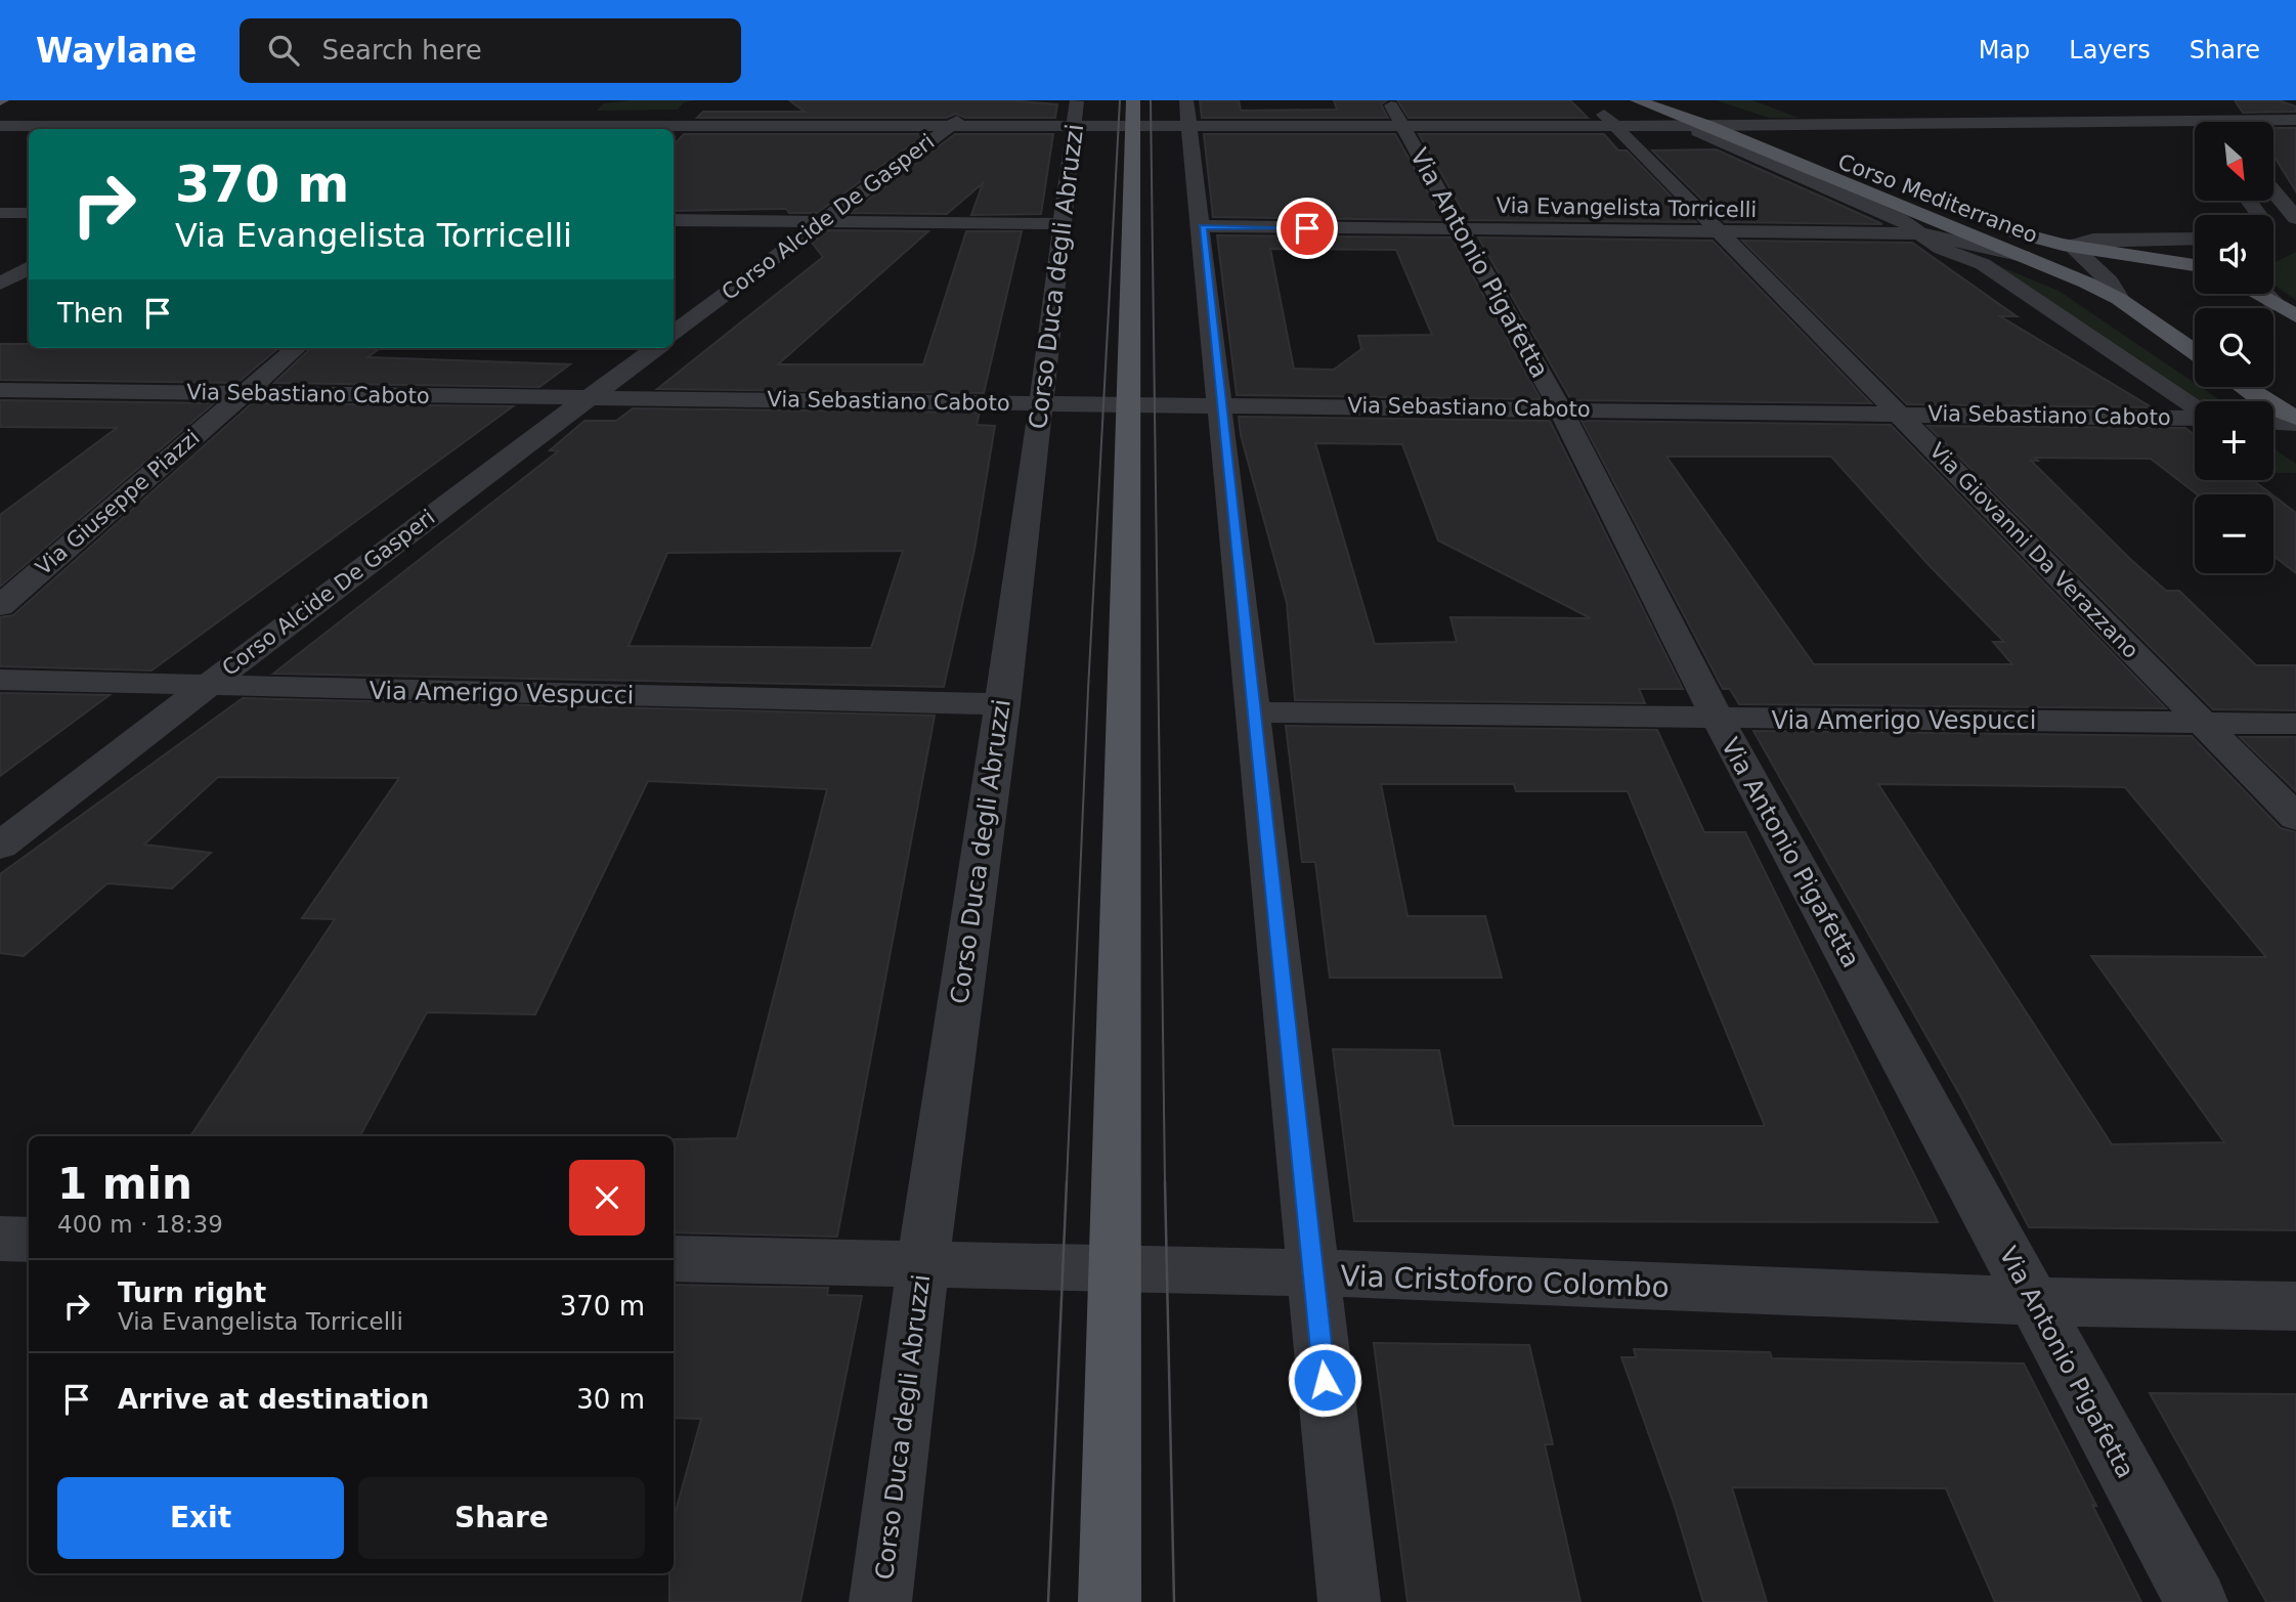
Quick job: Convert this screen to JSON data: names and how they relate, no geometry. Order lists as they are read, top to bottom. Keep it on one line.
{"streets":{"main road":["Corso Mediterraneo"],"street":["Via Evangelista Torricelli","Corso Alcide De Gasperi","Via Antonio Pigafetta","Corso Duca degli Abruzzi","Via Sebastiano Caboto","Via Giuseppe Piazzi","Via Giovanni Da Verazzano","Via Amerigo Vespucci","Via Cristoforo Colombo"]},"crossings":[["Corso Mediterraneo","Via Evangelista Torricelli"],["Corso Mediterraneo","Via Giovanni Da Verazzano"],["Via Evangelista Torricelli","Via Antonio Pigafetta"],["Via Evangelista Torricelli","Via Giovanni Da Verazzano"],["Corso Alcide De Gasperi","Via Sebastiano Caboto"],["Corso Alcide De Gasperi","Via Amerigo Vespucci"],["Via Antonio Pigafetta","Via Sebastiano Caboto"],["Via Antonio Pigafetta","Via Amerigo Vespucci"],["Via Antonio Pigafetta","Via Cristoforo Colombo"],["Corso Duca degli Abruzzi","Via Sebastiano Caboto"],["Corso Duca degli Abruzzi","Via Amerigo Vespucci"],["Corso Duca degli Abruzzi","Via Cristoforo Colombo"],["Via Sebastiano Caboto","Via Giuseppe Piazzi"],["Via Sebastiano Caboto","Via Giovanni Da Verazzano"],["Via Giovanni Da Verazzano","Via Amerigo Vespucci"]],"north":"bottom right","page":{"header":"Waylane","search":"Search here","nav":["Map","Layers","Share"],"map_buttons":["+","−"],"turn":["370 m","Via Evangelista Torricelli"],"then":"Then","heading":["1 min","400 m · 18:39"],"list":[{"name":"Turn right","note":"Via Evangelista Torricelli","value":"370 m"},{"name":"Arrive at destination","value":"30 m"}],"buttons":["Exit","Share"]}}
